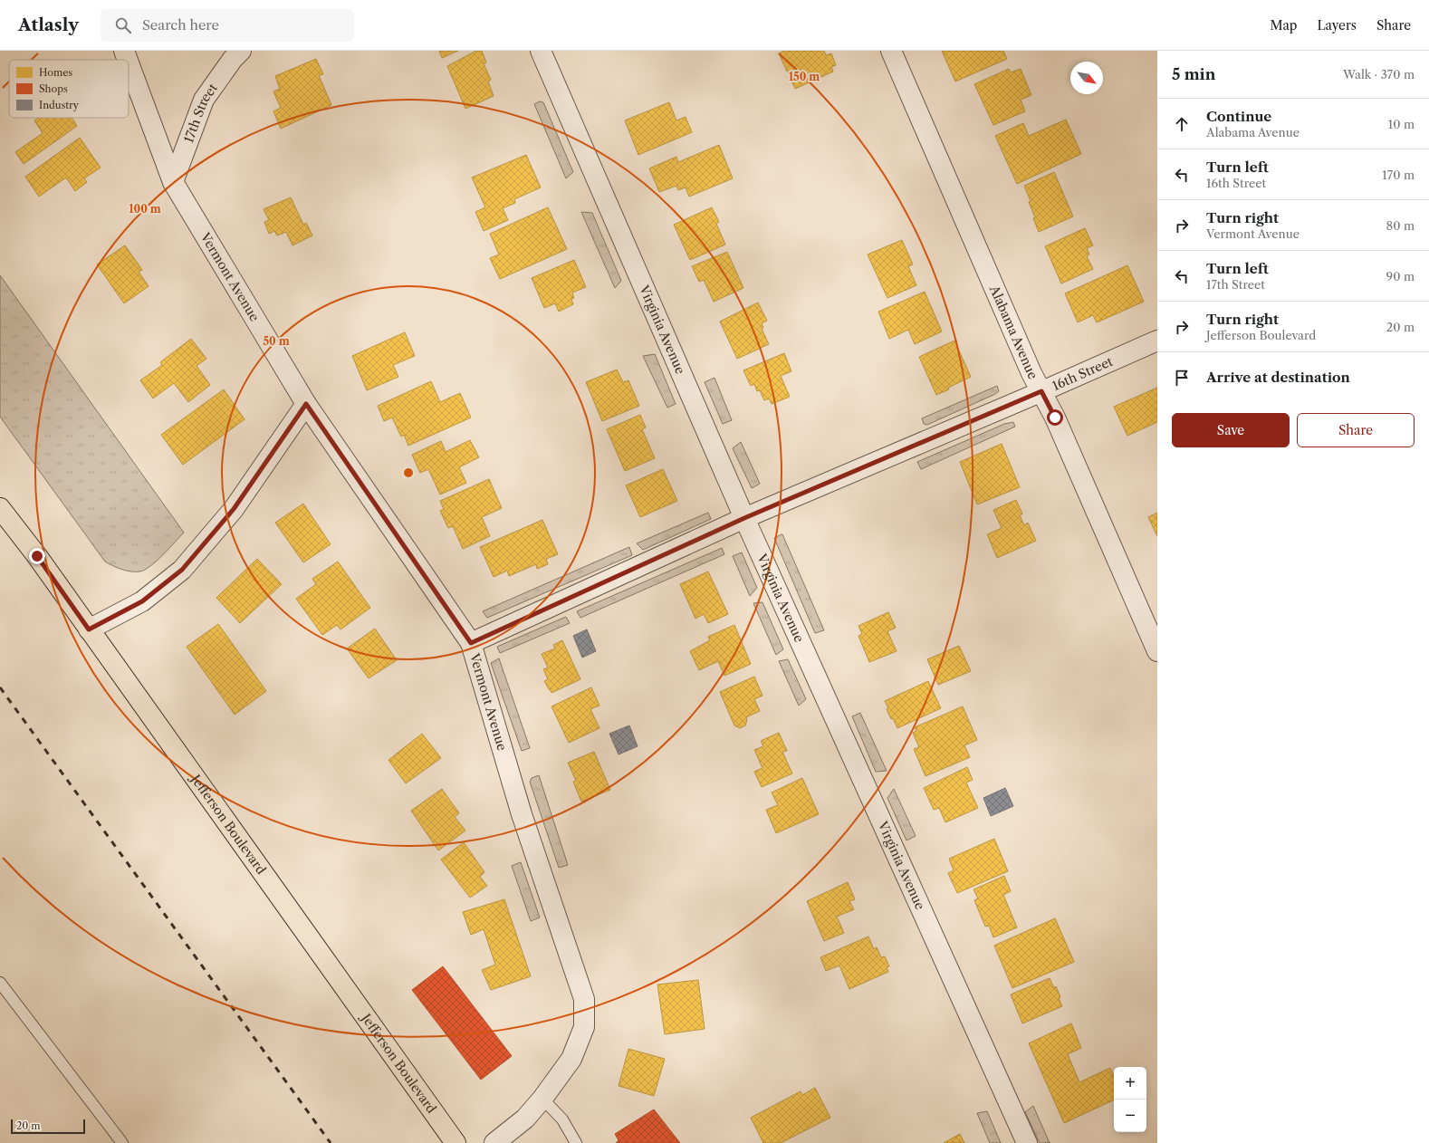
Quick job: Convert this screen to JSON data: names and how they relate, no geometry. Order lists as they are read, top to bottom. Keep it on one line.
{"streets":{"main road":["Jefferson Boulevard"],"street":["17th Street","Vermont Avenue","Virginia Avenue","Alabama Avenue","16th Street"]},"crossings":[["17th Street","Vermont Avenue"],["Vermont Avenue","16th Street"],["Virginia Avenue","16th Street"],["Alabama Avenue","16th Street"]],"legend":["Homes","Shops","Industry"],"scale_bar":"20 m","north":"bottom right","page":{"header":"Atlasly","search":"Search here","nav":["Map","Layers","Share"],"heading":["5 min","Walk · 370 m"],"list":[["Continue","Alabama Avenue","10 m"],["Turn left","16th Street","170 m"],["Turn right","Vermont Avenue","80 m"],["Turn left","17th Street","90 m"],["Turn right","Jefferson Boulevard","20 m"],"Arrive at destination"],"buttons":["Save","Share"],"map_buttons":["+","−"],"scale":"20 m"},"rings":["150 m","100 m","50 m"]}
